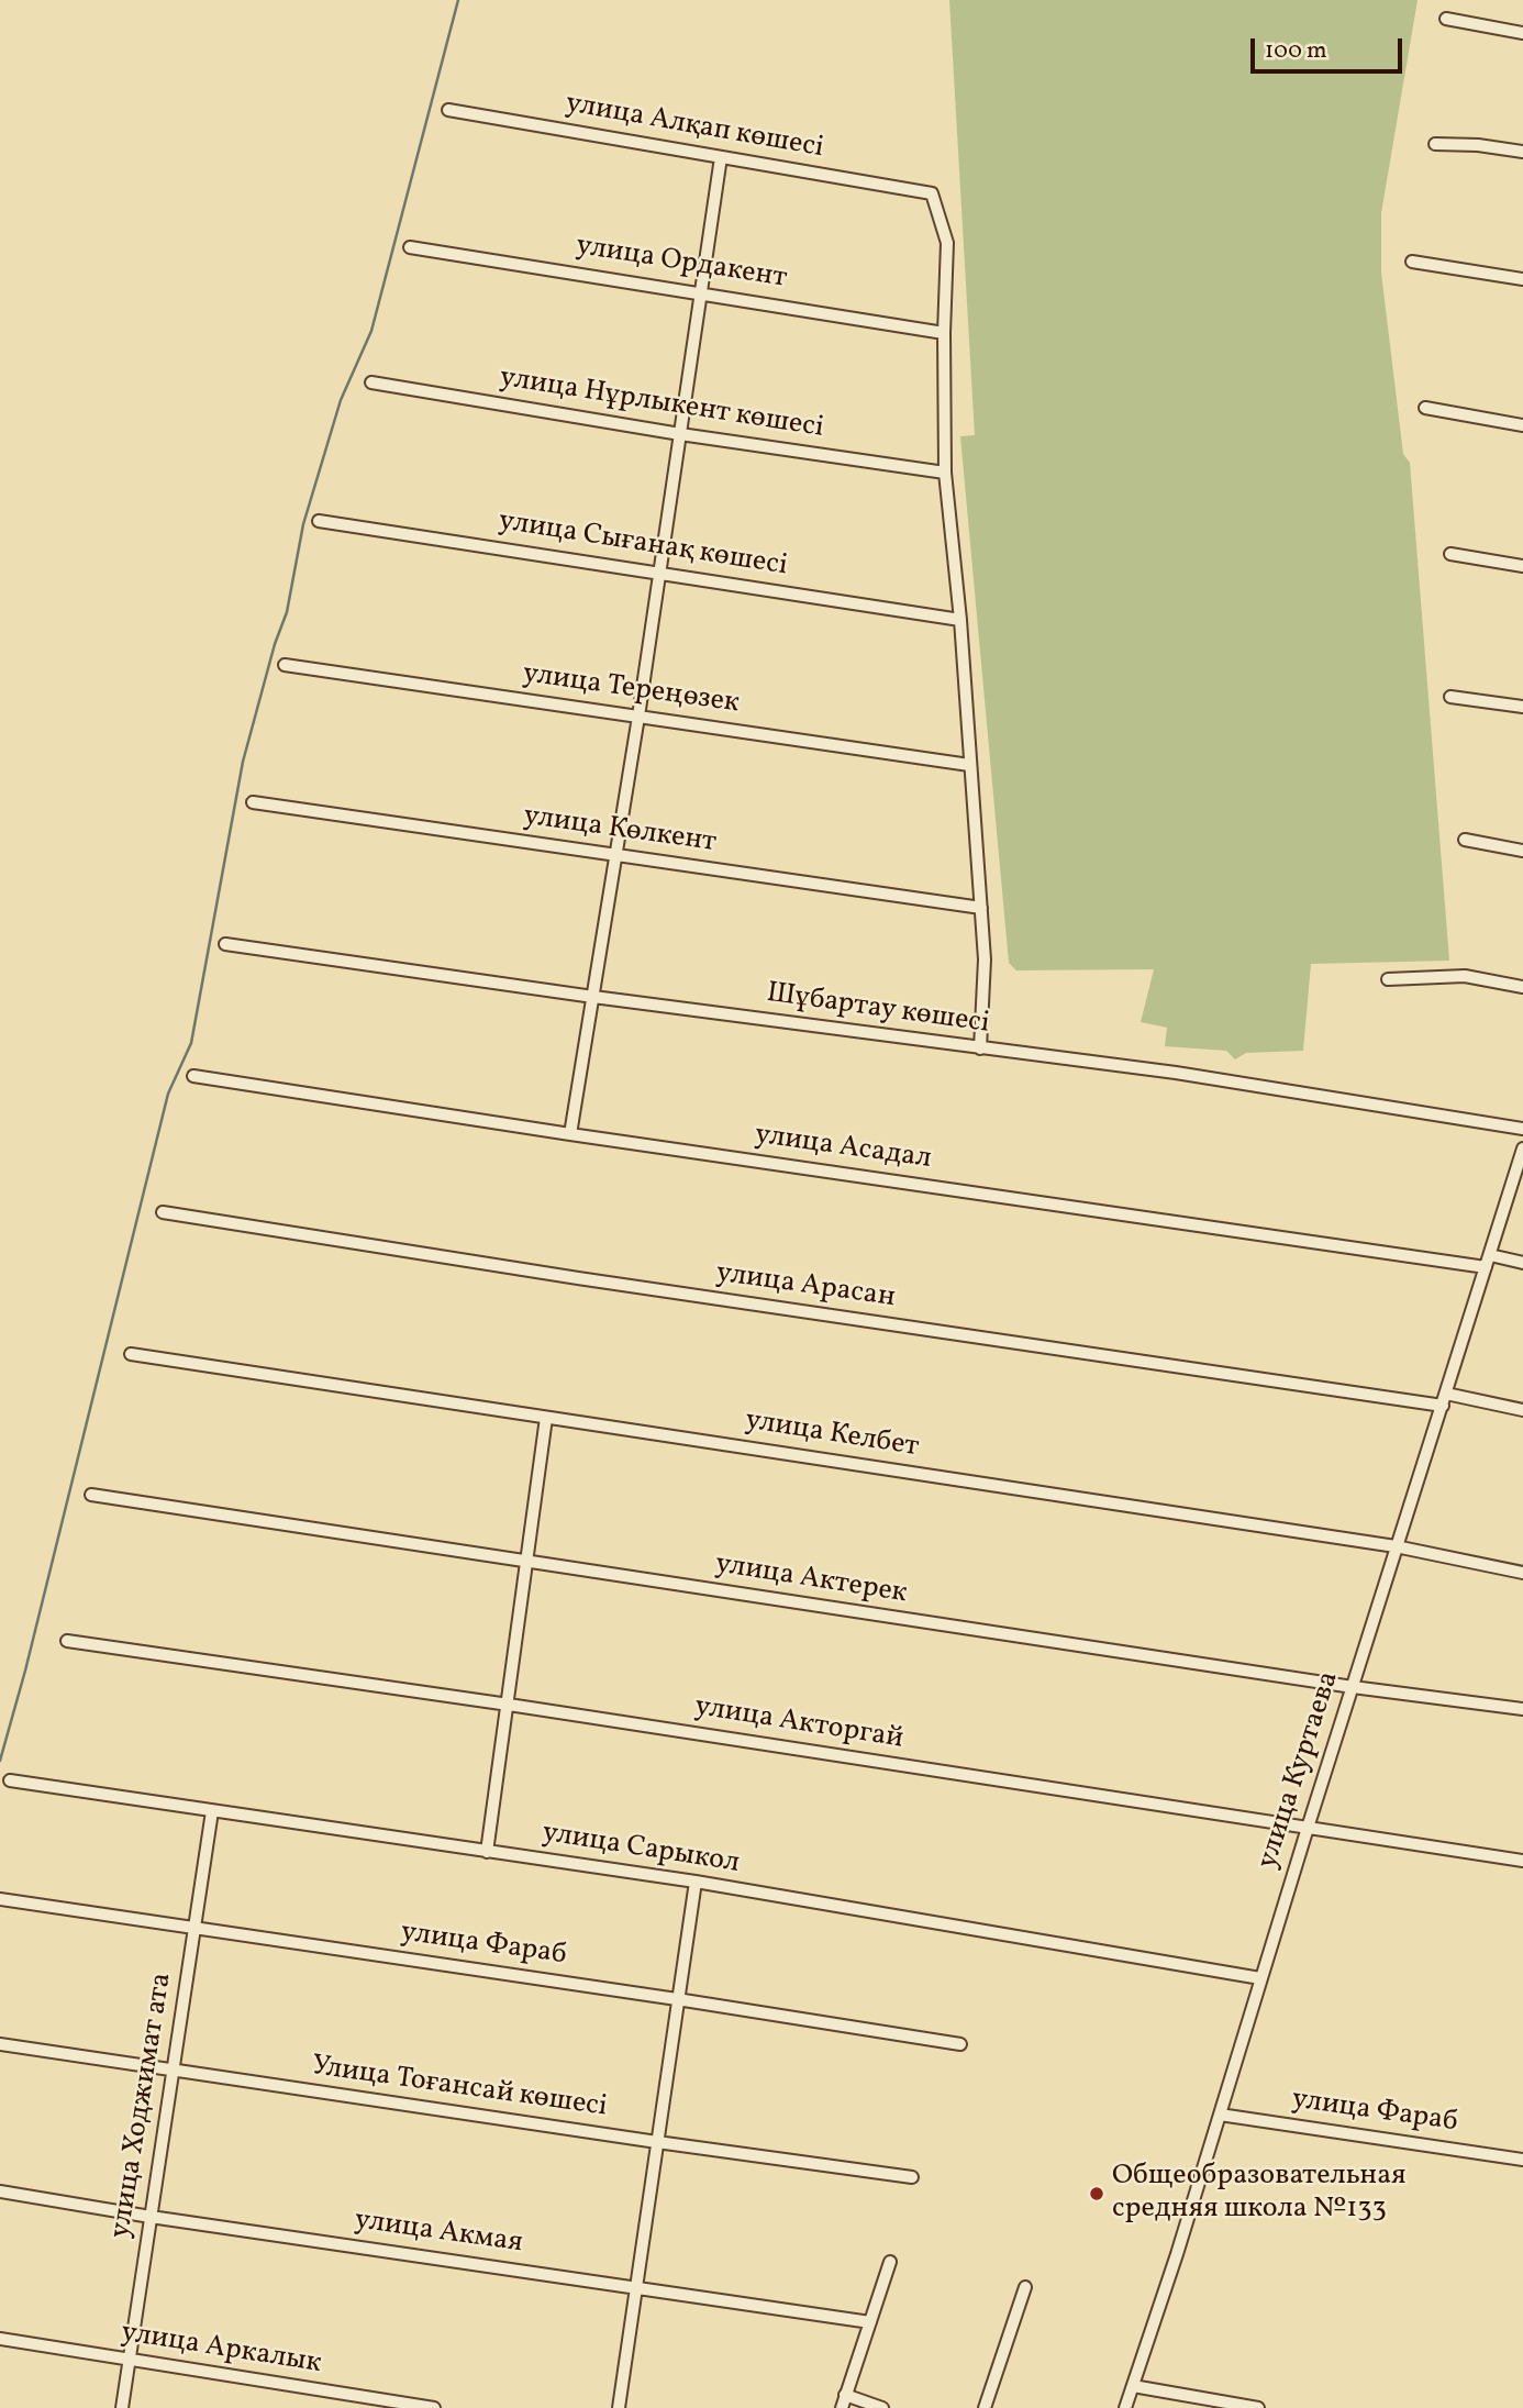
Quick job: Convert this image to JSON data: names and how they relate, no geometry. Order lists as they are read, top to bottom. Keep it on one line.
{"streets":{"street":["улица Алқап көшесі","улица Ордакент","улица Нұрлыкент көшесі","улица Сығанақ көшесі","улица Тереңөзек","улица Көлкент","Шұбартау көшесі","улица Асадал","улица Арасан","улица Келбет","улица Актерек","улица Акторгай","улица Куртаева","улица Сарыкол","улица Фараб","Улица Тоғансай көшесі","улица Ходжимат ата","улица Акмая","улица Аркалык"]},"crossings":[["улица Алқап көшесі","улица Ордакент"],["улица Асадал","улица Куртаева"],["улица Арасан","улица Куртаева"],["улица Келбет","улица Куртаева"],["улица Актерек","улица Куртаева"],["улица Акторгай","улица Куртаева"],["улица Куртаева","улица Сарыкол"],["улица Куртаева","улица Фараб"],["улица Сарыкол","улица Ходжимат ата"],["улица Фараб","улица Ходжимат ата"],["Улица Тоғансай көшесі","улица Ходжимат ата"],["улица Ходжимат ата","улица Акмая"],["улица Ходжимат ата","улица Аркалык"]],"places":["Общеобразовательная средняя школа №133"],"scale_bar":"100 m"}
